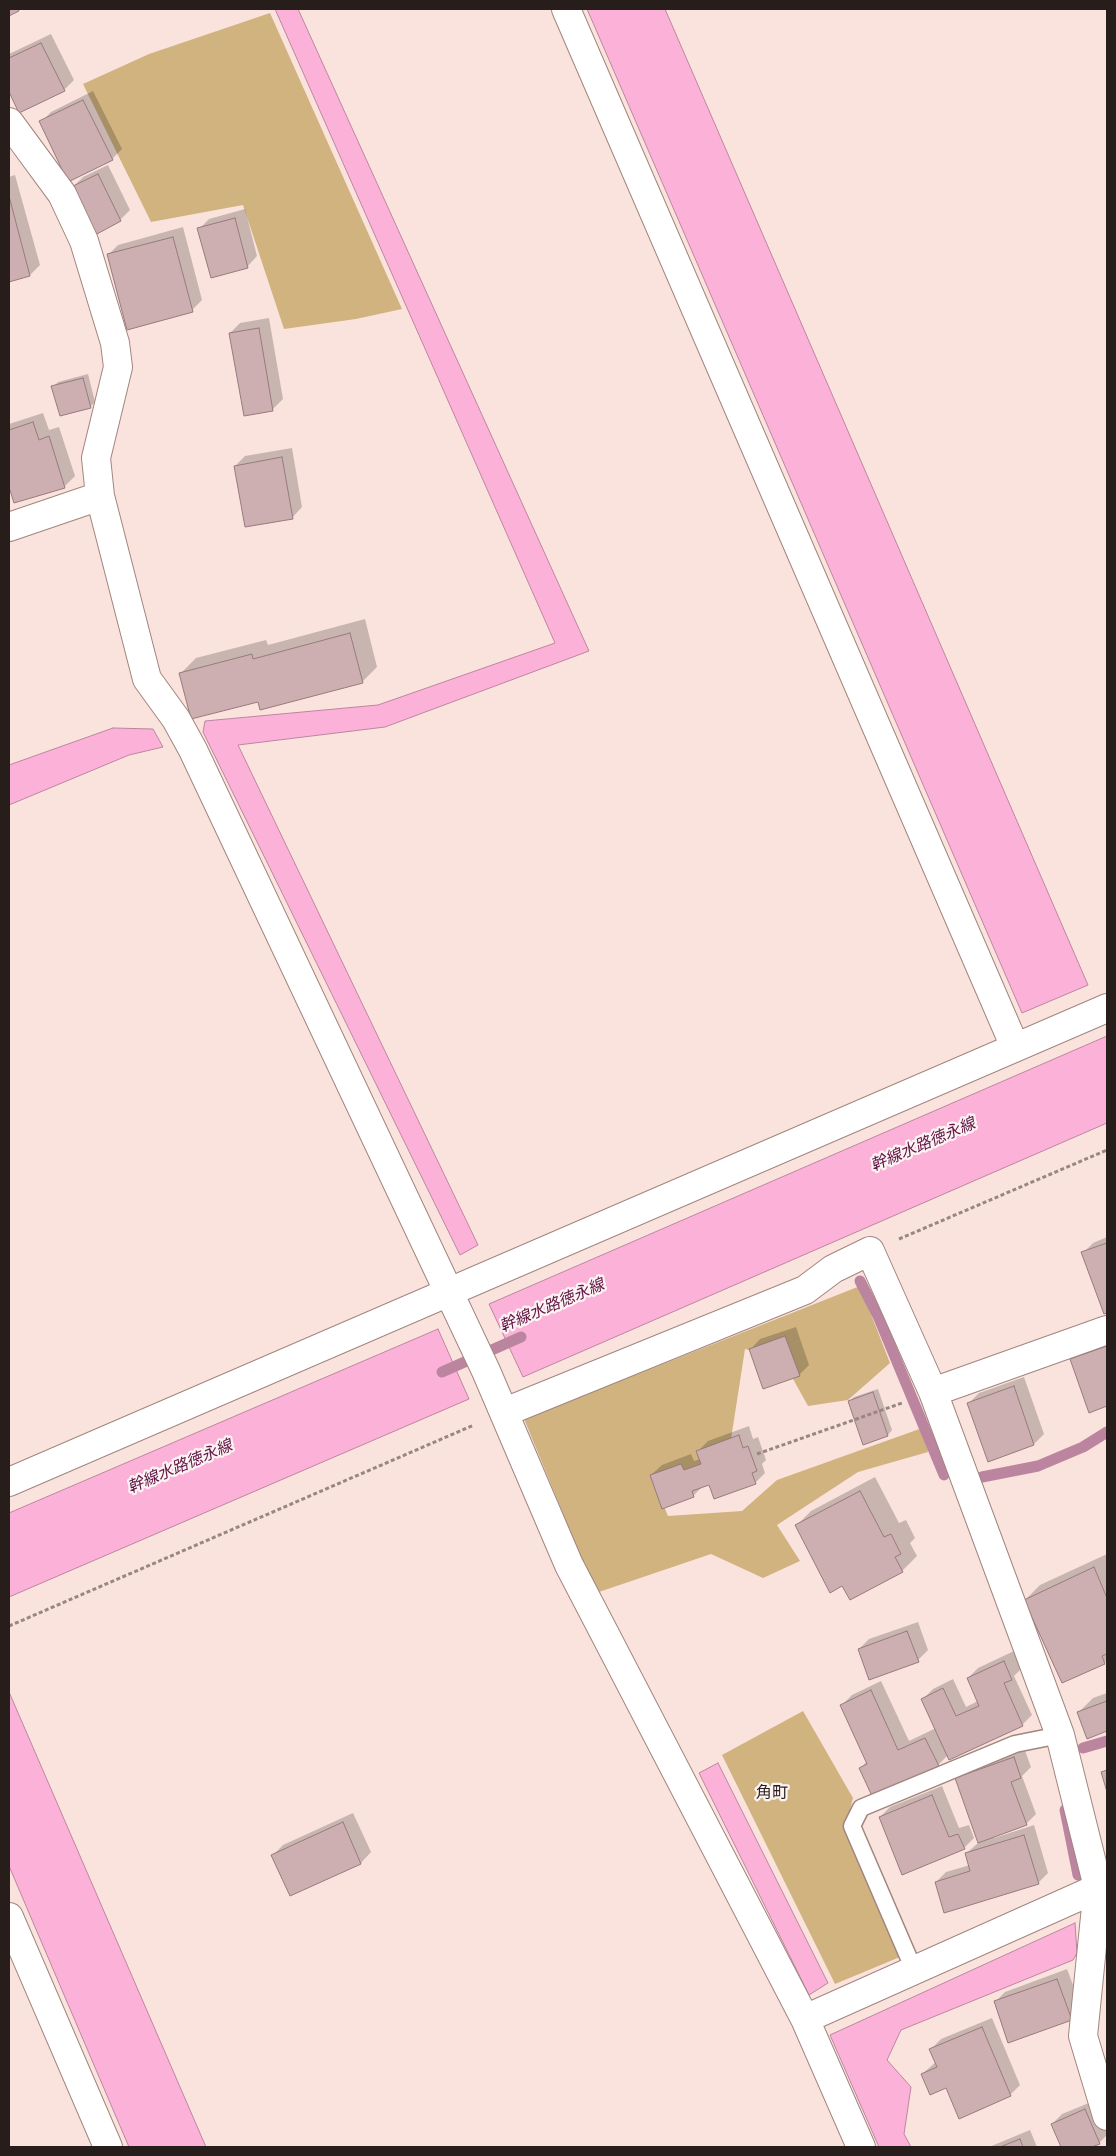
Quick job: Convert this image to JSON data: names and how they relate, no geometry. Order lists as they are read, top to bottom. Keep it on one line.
{"districts":["角町"],"water":["幹線水路徳永線"]}
